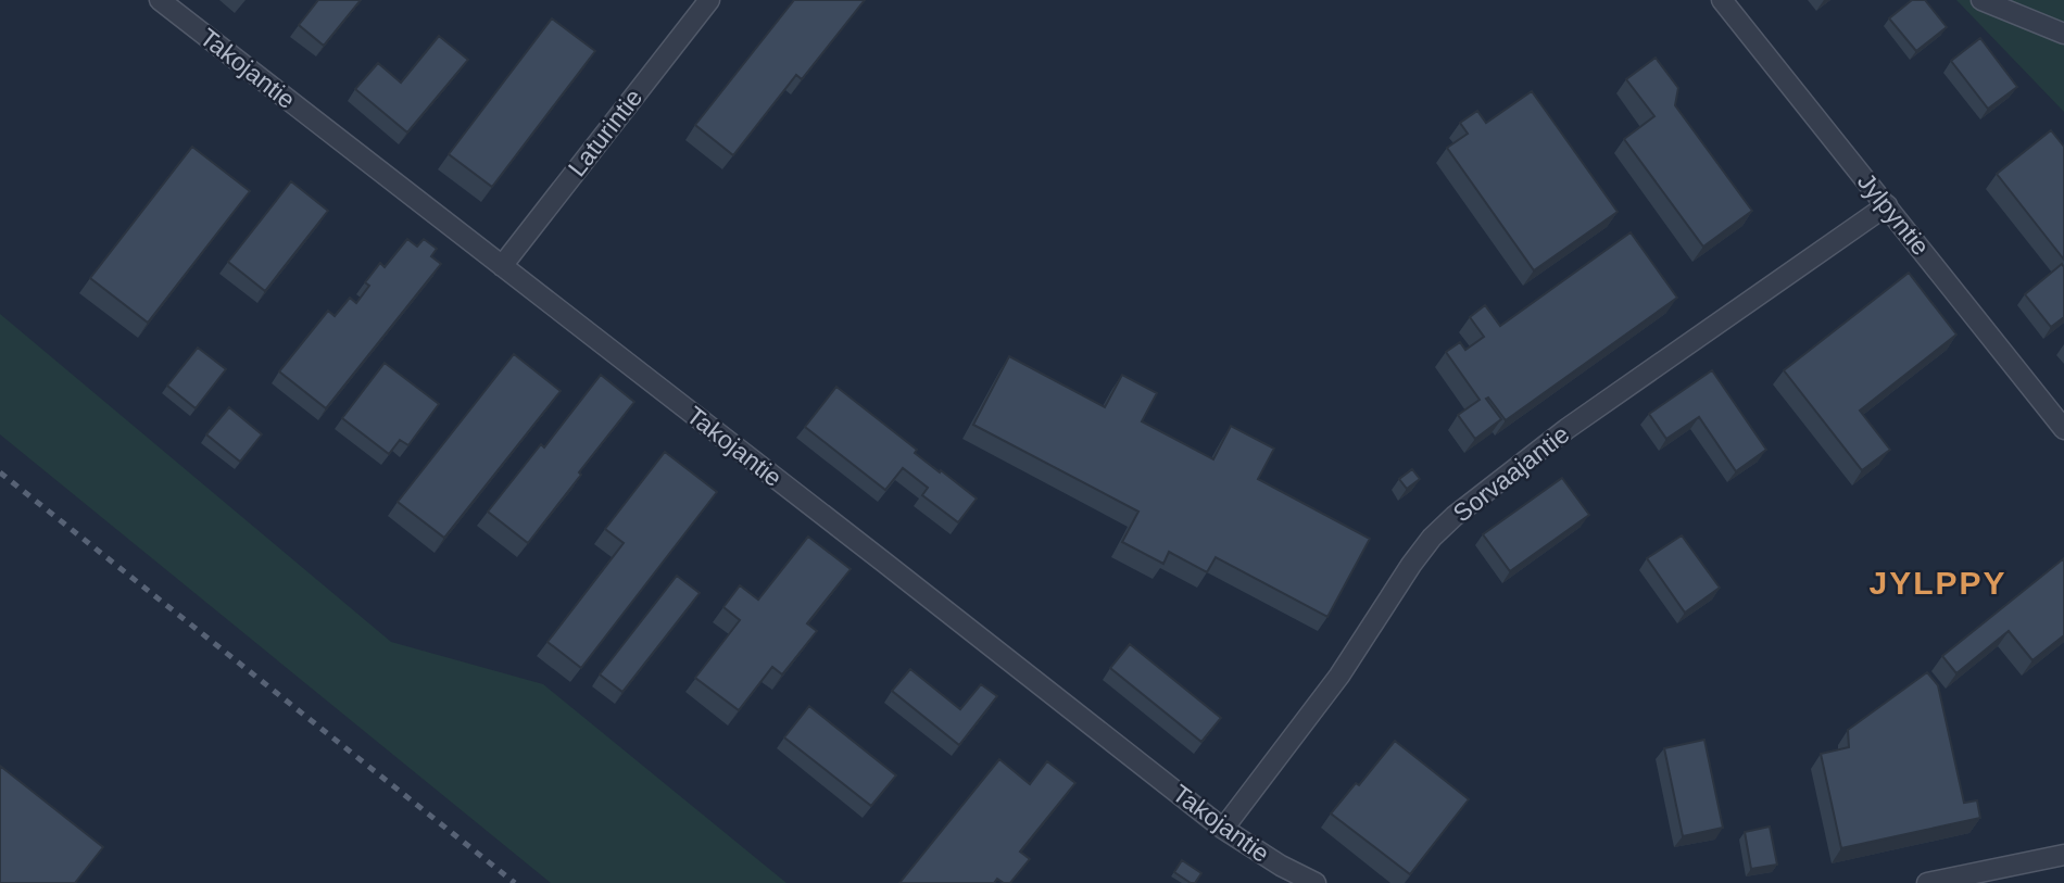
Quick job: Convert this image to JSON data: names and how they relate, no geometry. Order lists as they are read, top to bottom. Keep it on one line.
{"streets":{"street":["Takojantie","Laturintie","Jylpyntie","Sorvaajantie"]},"crossings":[["Takojantie","Laturintie"],["Takojantie","Sorvaajantie"],["Jylpyntie","Sorvaajantie"]],"districts":["JYLPPY"]}
